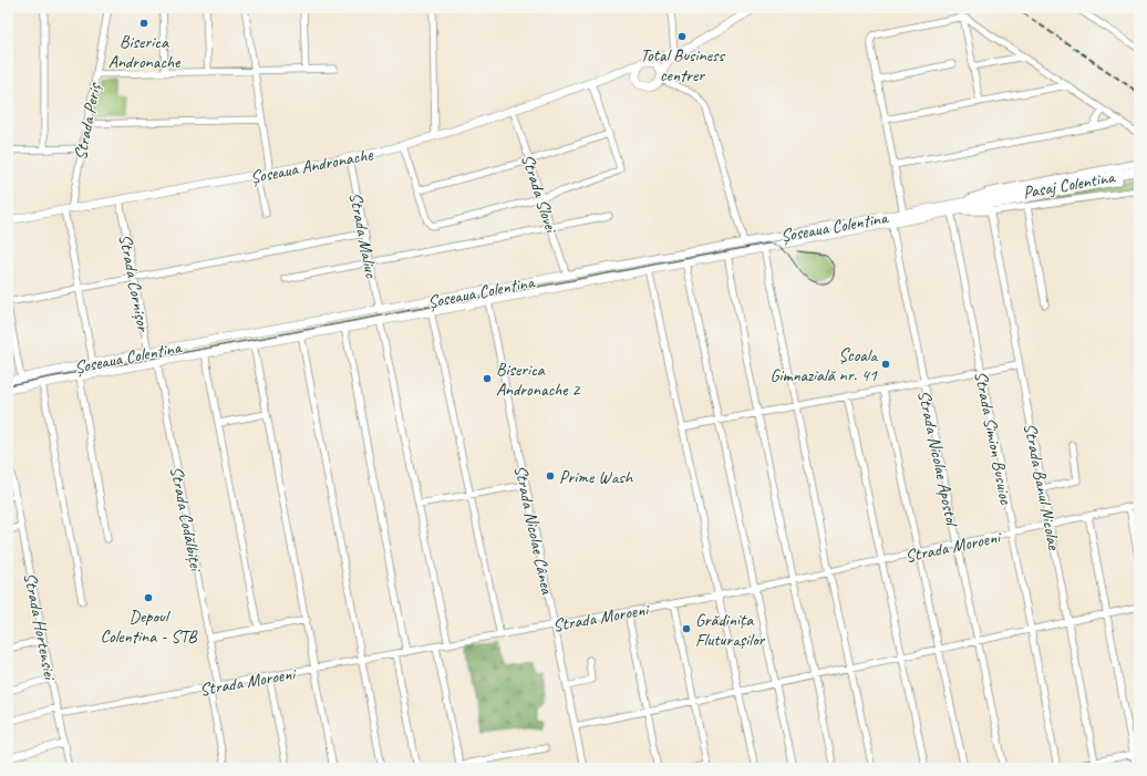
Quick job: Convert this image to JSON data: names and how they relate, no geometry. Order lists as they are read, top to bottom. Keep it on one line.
{"streets":{"highway":["Pasaj Colentina"],"main road":["Șoseaua Andronache","Șoseaua Colentina"],"street":["Strada Periș","Strada Slovei","Strada Maliuc","Strada Cornișor","Strada Simion Busuioc","Strada Nicolae Apostol","Strada Banul Nicolae","Strada Codălbiței","Strada Nicolae Cânea","Strada Moroeni","Strada Hortensiei"]},"crossings":[["Strada Periș","Șoseaua Andronache"],["Șoseaua Andronache","Strada Slovei"],["Șoseaua Andronache","Strada Maliuc"],["Șoseaua Andronache","Strada Cornișor"],["Pasaj Colentina","Șoseaua Colentina"],["Strada Slovei","Șoseaua Colentina"],["Șoseaua Colentina","Strada Maliuc"],["Șoseaua Colentina","Strada Cornișor"],["Șoseaua Colentina","Strada Simion Busuioc"],["Șoseaua Colentina","Strada Nicolae Apostol"],["Șoseaua Colentina","Strada Banul Nicolae"],["Șoseaua Colentina","Strada Codălbiței"],["Șoseaua Colentina","Strada Nicolae Cânea"],["Strada Cornișor","Strada Codălbiței"],["Strada Simion Busuioc","Strada Moroeni"],["Strada Nicolae Apostol","Strada Moroeni"],["Strada Banul Nicolae","Strada Moroeni"],["Strada Codălbiței","Strada Moroeni"],["Strada Nicolae Cânea","Strada Moroeni"],["Strada Moroeni","Strada Hortensiei"]],"places":["Biserica Andronache","Total Business centrer","Școala Gimnazială nr. 41","Biserica Andronache 2","Prime Wash","Depoul Colentina - STB","Grădinița Fluturașilor"]}
